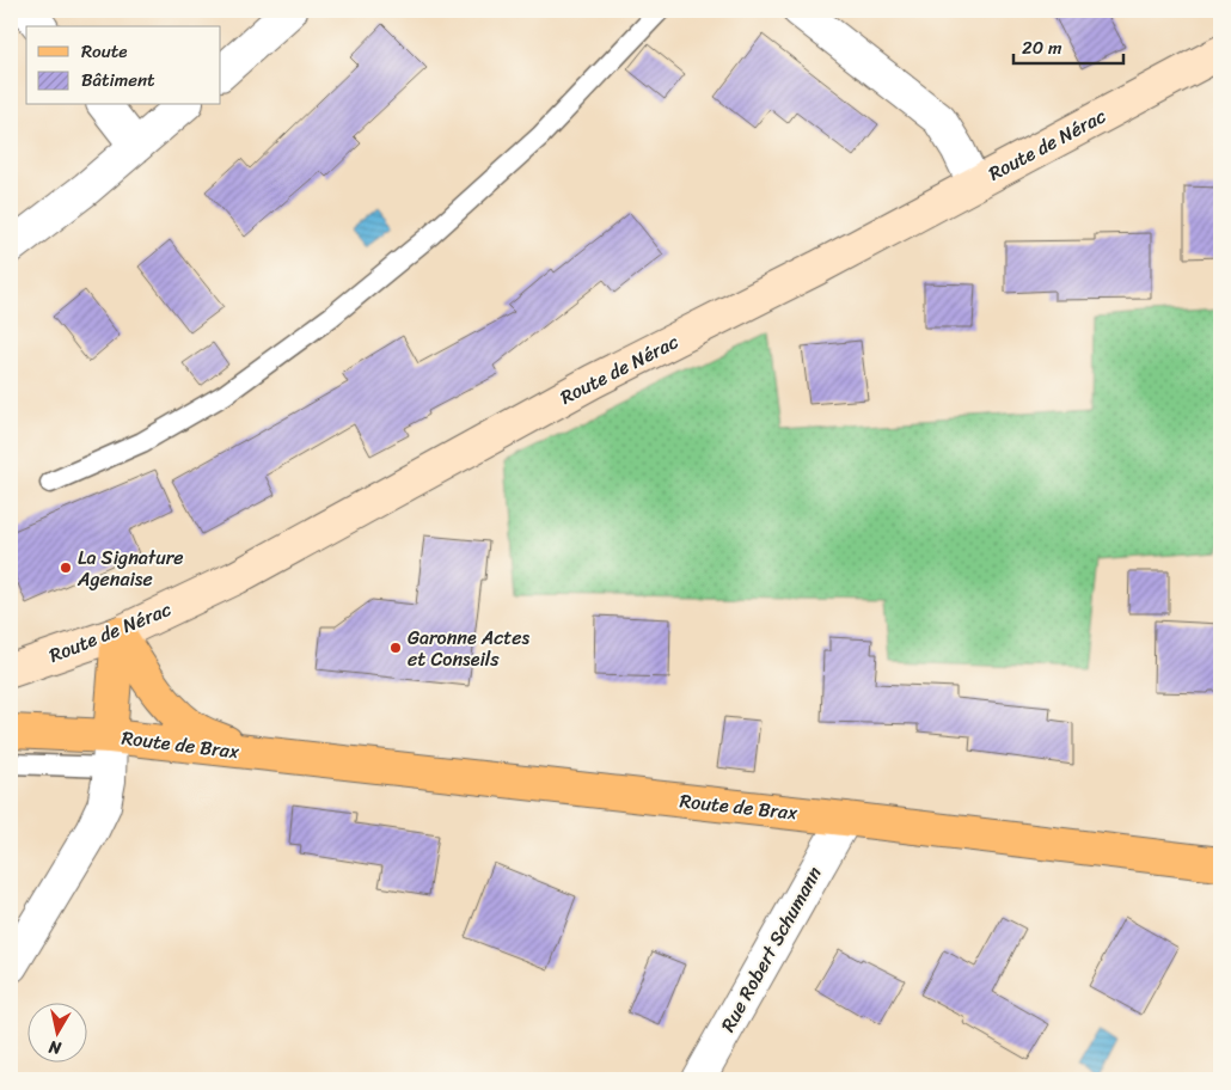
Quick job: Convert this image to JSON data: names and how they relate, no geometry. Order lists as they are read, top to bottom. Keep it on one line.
{"streets":{"main road":["Route de Nérac","Route de Brax"],"street":["Rue Robert Schumann"]},"crossings":[["Route de Nérac","Route de Brax"],["Route de Brax","Rue Robert Schumann"]],"places":["La Signature Agenaise","Garonne Actes et Conseils"],"legend":["Route","Bâtiment"],"scale_bar":"20 m","north":"bottom"}
